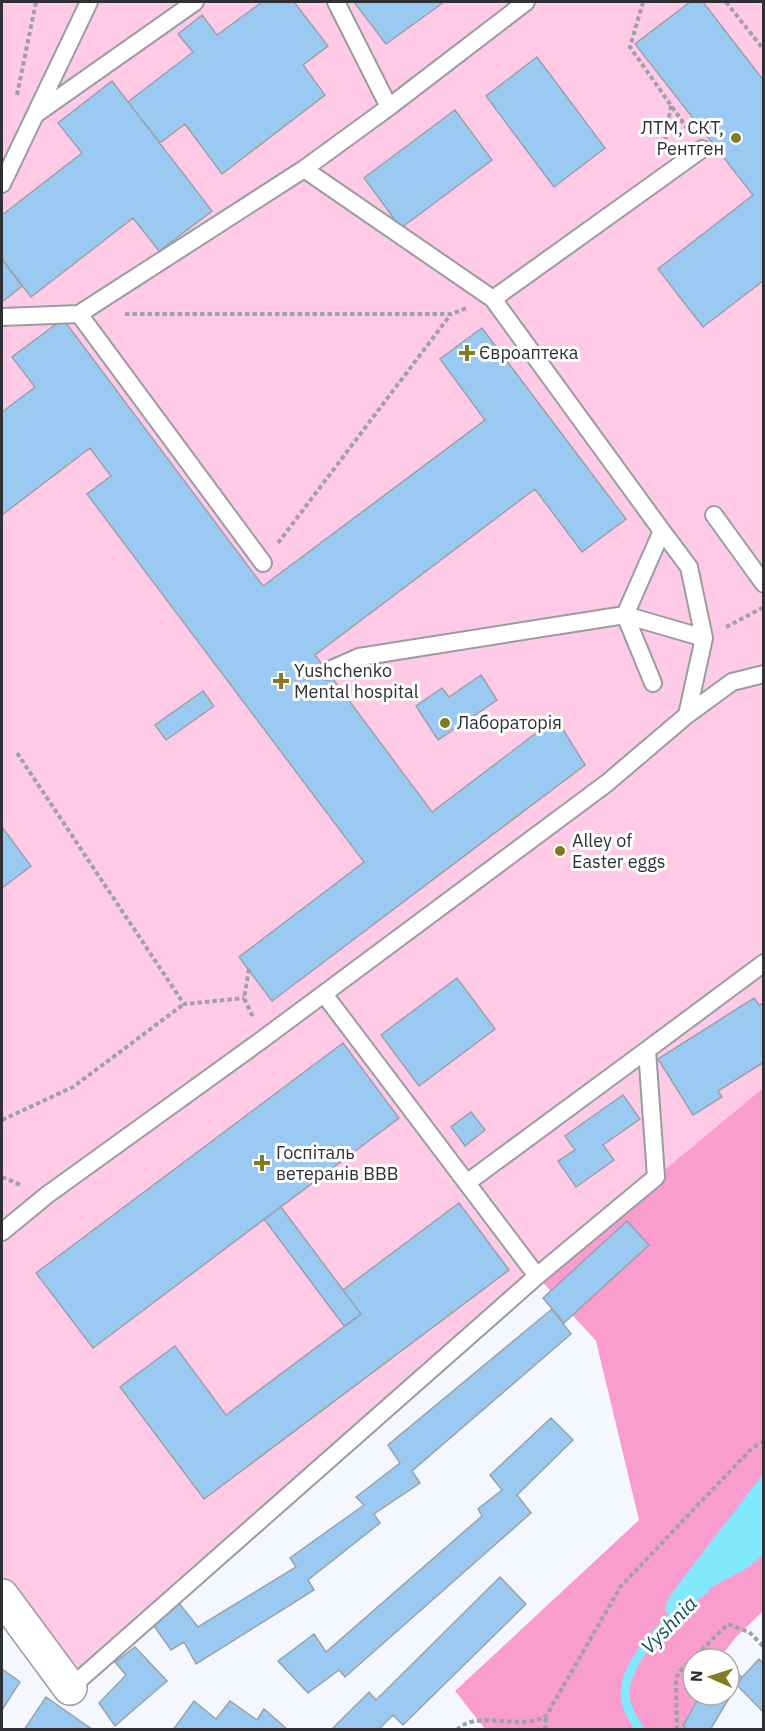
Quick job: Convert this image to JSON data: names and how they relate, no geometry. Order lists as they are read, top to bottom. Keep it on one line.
{"water":["Vyshnia"],"places":{"other":["ЛТМ, СКТ, Рентген","Лабораторія","Alley of Easter eggs"],"health":["Євроаптека","Yushchenko Mental hospital","Госпіталь ветеранів ВВВ"]},"north":"left"}
